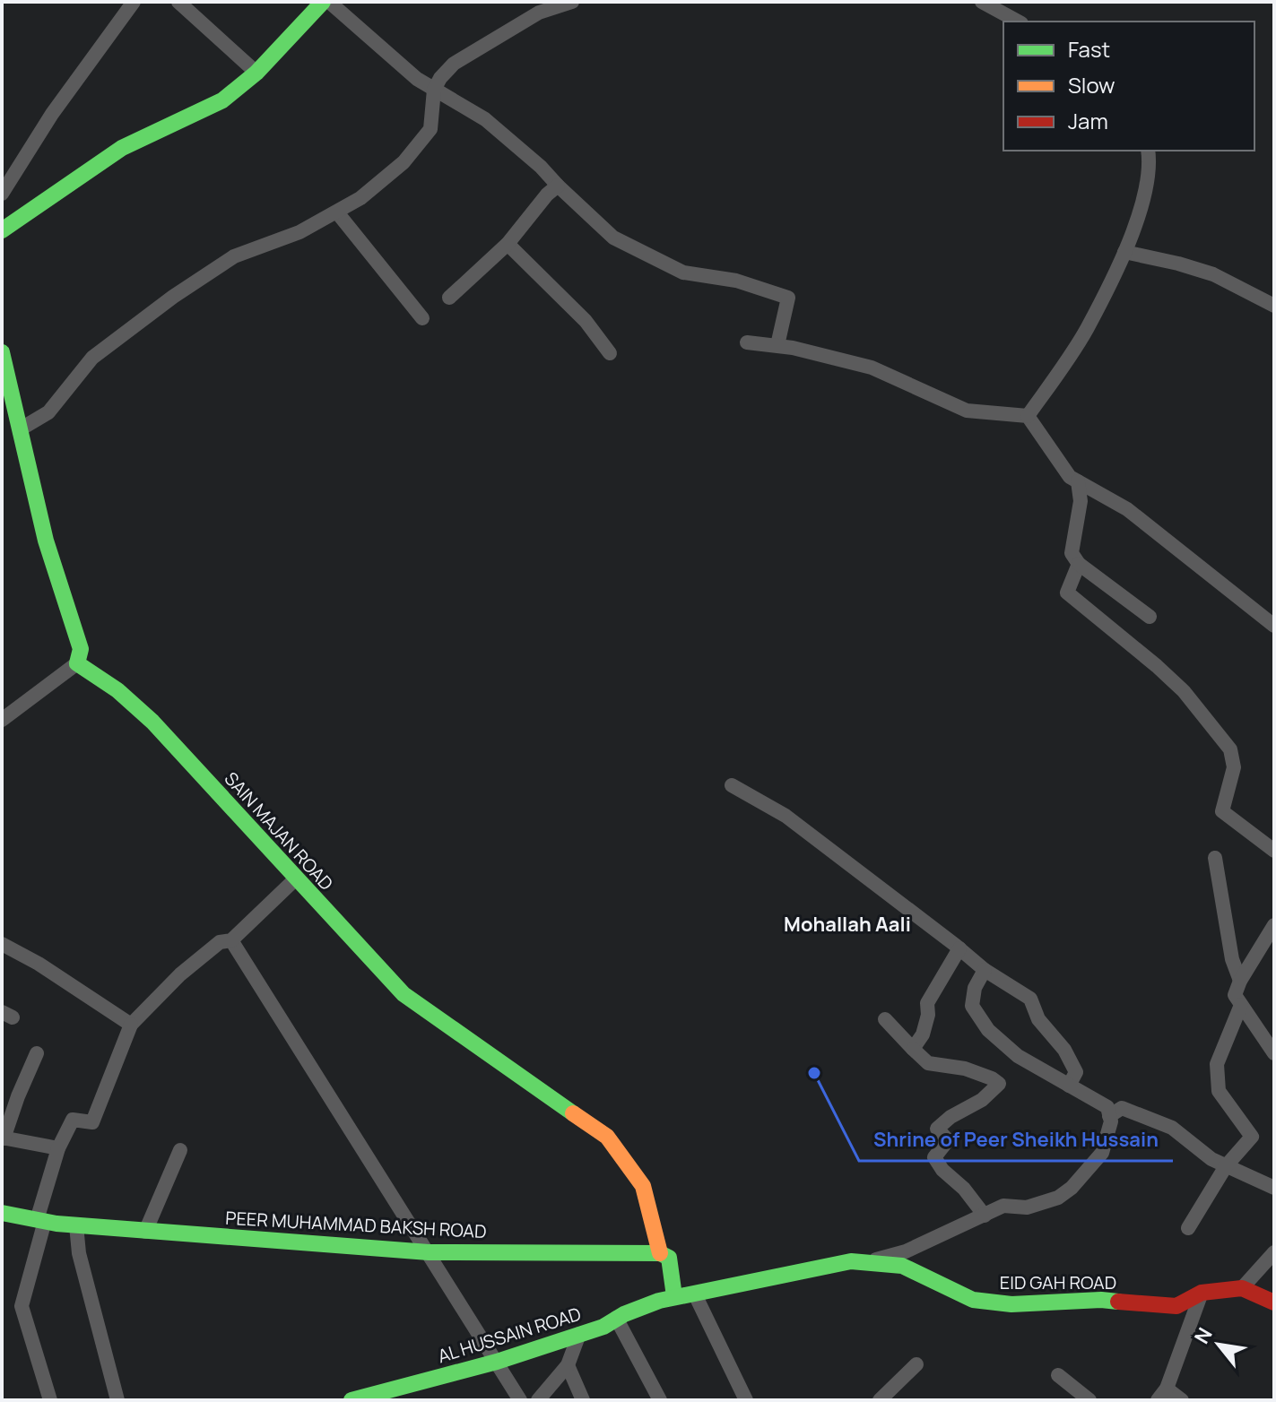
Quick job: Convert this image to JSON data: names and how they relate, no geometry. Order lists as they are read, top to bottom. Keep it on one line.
{"streets":{"street":["SAIN MAJAN ROAD","PEER MUHAMMAD BAKSH ROAD","EID GAH ROAD","AL HUSSAIN ROAD"]},"crossings":[["SAIN MAJAN ROAD","PEER MUHAMMAD BAKSH ROAD"],["EID GAH ROAD","AL HUSSAIN ROAD"]],"districts":["Mohallah Aali"],"places":["Shrine of Peer Sheikh Hussain"],"legend":["Fast","Slow","Jam"],"north":"top left"}
